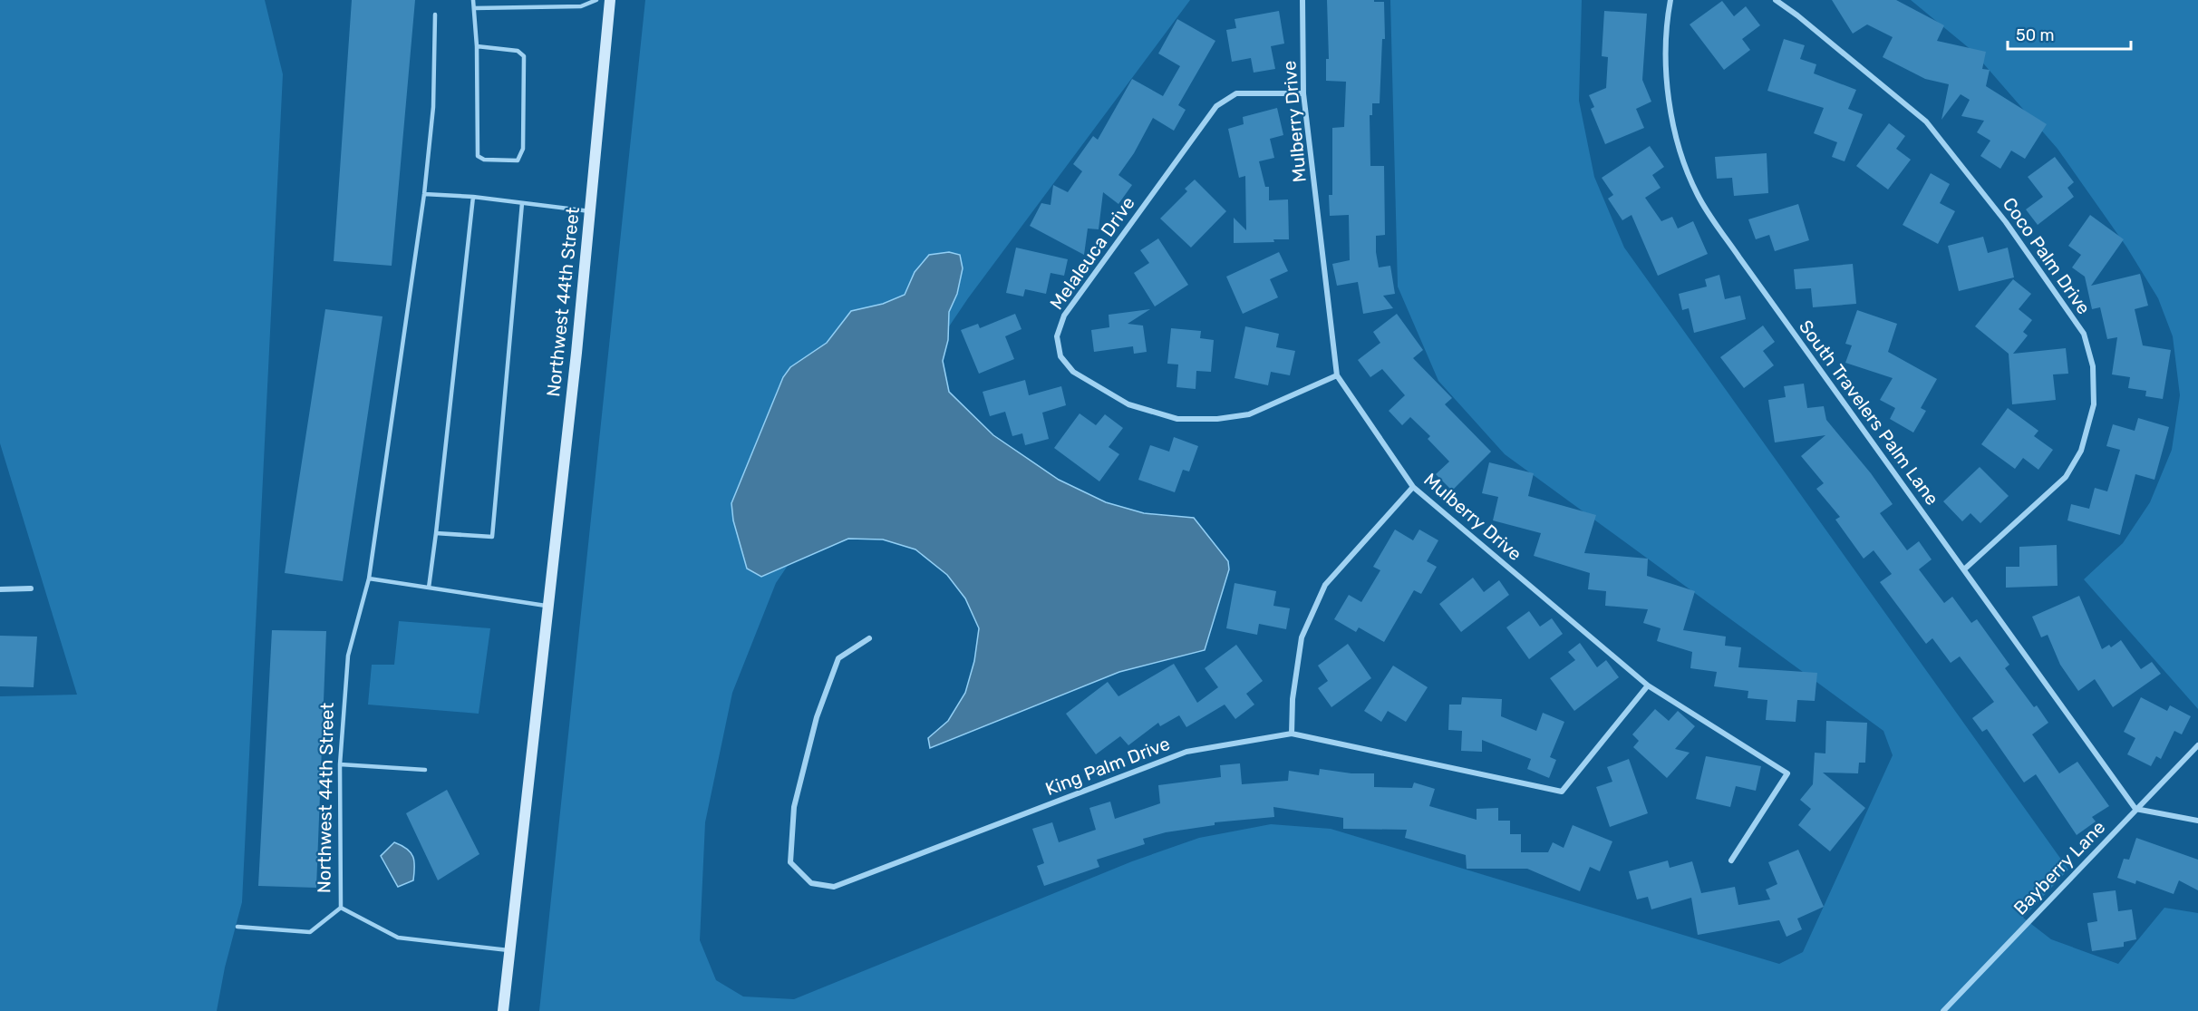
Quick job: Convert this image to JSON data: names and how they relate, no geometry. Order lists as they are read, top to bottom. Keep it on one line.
{"streets":{"street":["Mulberry Drive","Melaleuca Drive","Coco Palm Drive","Northwest 44th Street","South Travelers Palm Lane","King Palm Drive","Bayberry Lane"]},"crossings":[["Mulberry Drive","Melaleuca Drive"],["Mulberry Drive","King Palm Drive"],["Coco Palm Drive","South Travelers Palm Lane"],["South Travelers Palm Lane","Bayberry Lane"]],"scale_bar":"50 m"}
